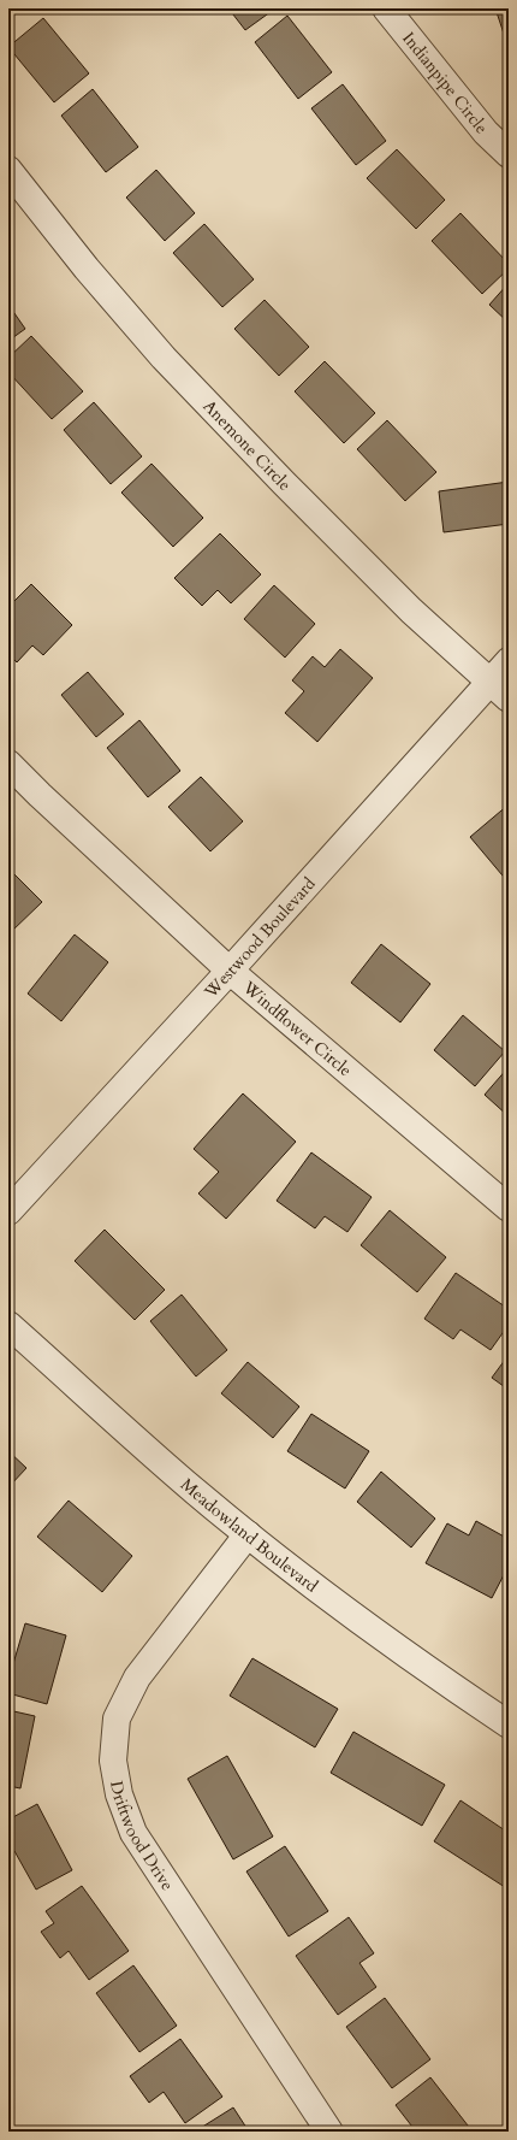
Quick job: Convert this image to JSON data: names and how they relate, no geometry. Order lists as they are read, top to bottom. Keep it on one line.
{"streets":{"street":["Indianpipe Circle","Anemone Circle","Westwood Boulevard","Windflower Circle","Meadowland Boulevard","Driftwood Drive"]},"crossings":[["Anemone Circle","Westwood Boulevard"],["Westwood Boulevard","Windflower Circle"],["Meadowland Boulevard","Driftwood Drive"]]}
